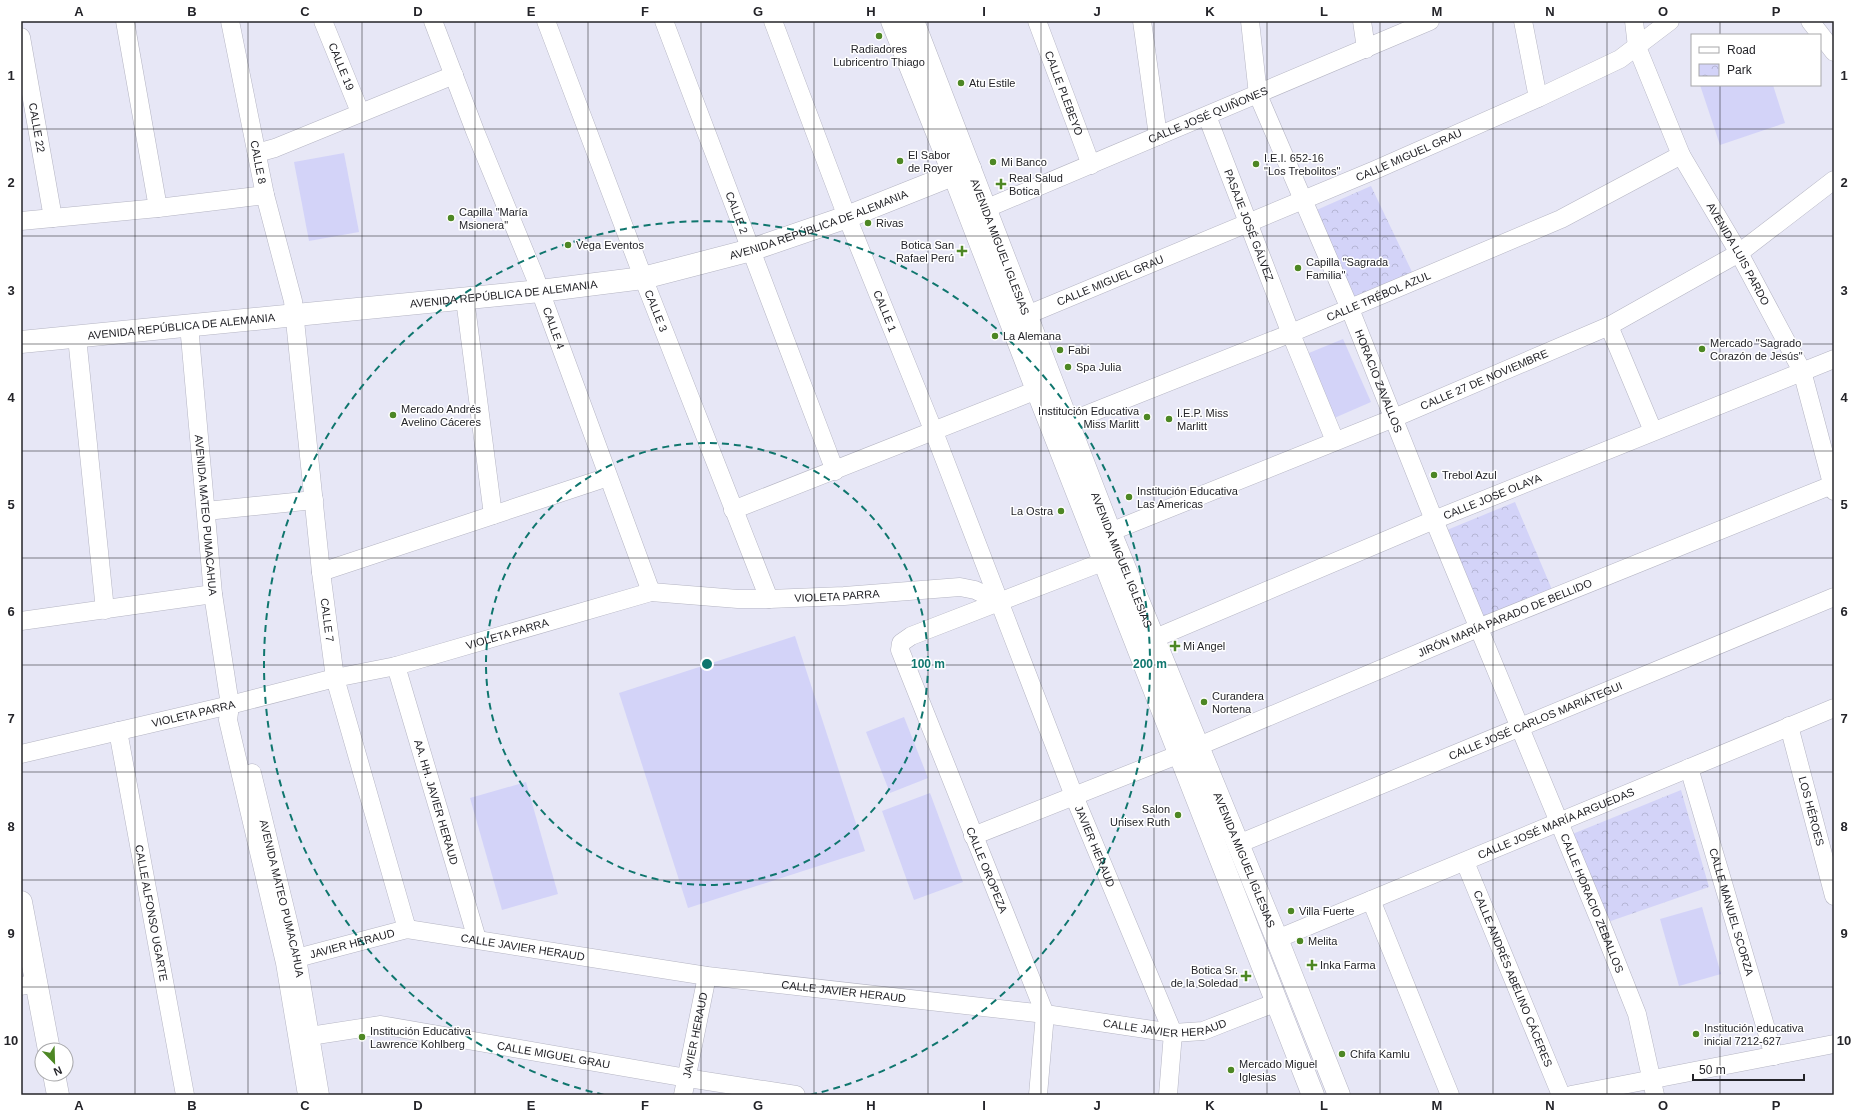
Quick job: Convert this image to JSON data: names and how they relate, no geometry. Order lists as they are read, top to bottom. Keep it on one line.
{"streets":{"main road":["AVENIDA REPÚBLICA DE ALEMANIA","AVENIDA MIGUEL IGLESIAS"],"street":["CALLE 19","CALLE PLEBEYO","CALLE JOSÉ QUIÑONES","CALLE 22","CALLE MIGUEL GRAU","CALLE 8","CALLE 2","PASAJE JOSÉ GÁLVEZ","AVENIDA LUIS PARDO","CALLE TRÉBOL AZUL","CALLE 3","CALLE 1","CALLE 4","CALLE 27 DE NOVIEMBRE","HORACIO ZAVALLOS","CALLE JOSE OLAYA","AVENIDA MATEO PUMACAHUA","VIOLETA PARRA","JIRÓN MARÍA PARADO DE BELLIDO","CALLE 7","CALLE JOSÉ CARLOS MARIÁTEGUI","AA. HH. JAVIER HERAUD","LOS HÉROES","CALLE JOSÉ MARÍA ARGUEDAS","JAVIER HERAUD","CALLE OROPEZA","CALLE HORACIO ZEBALLOS","CALLE MANUEL SCORZA","CALLE ALFONSO UGARTE","CALLE JAVIER HERAUD","CALLE ANDRÉS ABELINO CÁCERES"]},"crossings":[["CALLE PLEBEYO","CALLE JOSÉ QUIÑONES"],["CALLE JOSÉ QUIÑONES","PASAJE JOSÉ GÁLVEZ"],["CALLE JOSÉ QUIÑONES","AVENIDA MIGUEL IGLESIAS"],["CALLE JOSÉ QUIÑONES","HORACIO ZAVALLOS"],["CALLE MIGUEL GRAU","PASAJE JOSÉ GÁLVEZ"],["CALLE MIGUEL GRAU","AVENIDA MIGUEL IGLESIAS"],["CALLE MIGUEL GRAU","AVENIDA LUIS PARDO"],["CALLE MIGUEL GRAU","HORACIO ZAVALLOS"],["CALLE MIGUEL GRAU","AVENIDA MATEO PUMACAHUA"],["CALLE MIGUEL GRAU","JAVIER HERAUD"],["CALLE 8","AVENIDA REPÚBLICA DE ALEMANIA"],["CALLE 8","CALLE 7"],["CALLE 2","AVENIDA REPÚBLICA DE ALEMANIA"],["AVENIDA REPÚBLICA DE ALEMANIA","AVENIDA MIGUEL IGLESIAS"],["AVENIDA REPÚBLICA DE ALEMANIA","CALLE 3"],["AVENIDA REPÚBLICA DE ALEMANIA","CALLE 1"],["AVENIDA REPÚBLICA DE ALEMANIA","CALLE 4"],["AVENIDA REPÚBLICA DE ALEMANIA","AVENIDA MATEO PUMACAHUA"],["AVENIDA REPÚBLICA DE ALEMANIA","CALLE 7"],["PASAJE JOSÉ GÁLVEZ","CALLE TRÉBOL AZUL"],["PASAJE JOSÉ GÁLVEZ","CALLE 27 DE NOVIEMBRE"],["AVENIDA MIGUEL IGLESIAS","CALLE TRÉBOL AZUL"],["AVENIDA MIGUEL IGLESIAS","CALLE 27 DE NOVIEMBRE"],["AVENIDA MIGUEL IGLESIAS","CALLE JOSE OLAYA"],["AVENIDA MIGUEL IGLESIAS","JIRÓN MARÍA PARADO DE BELLIDO"],["AVENIDA MIGUEL IGLESIAS","CALLE JOSÉ CARLOS MARIÁTEGUI"],["AVENIDA MIGUEL IGLESIAS","CALLE JOSÉ MARÍA ARGUEDAS"],["AVENIDA MIGUEL IGLESIAS","CALLE JAVIER HERAUD"],["AVENIDA LUIS PARDO","CALLE TRÉBOL AZUL"],["AVENIDA LUIS PARDO","CALLE 27 DE NOVIEMBRE"],["AVENIDA LUIS PARDO","CALLE JOSE OLAYA"],["AVENIDA LUIS PARDO","JIRÓN MARÍA PARADO DE BELLIDO"],["CALLE TRÉBOL AZUL","HORACIO ZAVALLOS"],["CALLE 3","VIOLETA PARRA"],["CALLE 1","VIOLETA PARRA"],["CALLE 1","JAVIER HERAUD"],["CALLE 1","CALLE OROPEZA"],["CALLE 4","VIOLETA PARRA"],["CALLE 27 DE NOVIEMBRE","HORACIO ZAVALLOS"],["HORACIO ZAVALLOS","CALLE JOSE OLAYA"],["HORACIO ZAVALLOS","JIRÓN MARÍA PARADO DE BELLIDO"],["HORACIO ZAVALLOS","CALLE HORACIO ZEBALLOS"],["AVENIDA MATEO PUMACAHUA","VIOLETA PARRA"],["AVENIDA MATEO PUMACAHUA","JAVIER HERAUD"],["VIOLETA PARRA","CALLE 7"],["VIOLETA PARRA","AA. HH. JAVIER HERAUD"],["VIOLETA PARRA","JAVIER HERAUD"],["VIOLETA PARRA","CALLE OROPEZA"],["VIOLETA PARRA","CALLE ALFONSO UGARTE"],["JIRÓN MARÍA PARADO DE BELLIDO","JAVIER HERAUD"],["JIRÓN MARÍA PARADO DE BELLIDO","CALLE OROPEZA"],["JIRÓN MARÍA PARADO DE BELLIDO","CALLE HORACIO ZEBALLOS"],["CALLE 7","JAVIER HERAUD"],["CALLE 7","CALLE JAVIER HERAUD"],["CALLE JOSÉ CARLOS MARIÁTEGUI","CALLE HORACIO ZEBALLOS"],["AA. HH. JAVIER HERAUD","CALLE JAVIER HERAUD"],["LOS HÉROES","CALLE JOSÉ MARÍA ARGUEDAS"],["CALLE JOSÉ MARÍA ARGUEDAS","CALLE HORACIO ZEBALLOS"],["CALLE JOSÉ MARÍA ARGUEDAS","CALLE MANUEL SCORZA"],["CALLE JOSÉ MARÍA ARGUEDAS","CALLE ANDRÉS ABELINO CÁCERES"],["JAVIER HERAUD","CALLE OROPEZA"],["JAVIER HERAUD","CALLE JAVIER HERAUD"],["CALLE OROPEZA","CALLE JAVIER HERAUD"]],"places":{"other":["Radiadores Lubricentro Thiago","Atu Estile","El Sabor de Royer","Mi Banco","I.E.I. 652-16 \"Los Trebolitos\"","Capilla \"María Msionera\"","Rivas","Vega Eventos","Capilla \"Sagrada Familia\"","La Alemana","Mercado \"Sagrado Corazón de Jesús\"","Fabi","Spa Julia","Mercado Andrés Avelino Cáceres","Institución Educativa Miss Marlitt","I.E.P. Miss Marlitt","Trebol Azul","Institución Educativa Las Americas","La Ostra","Curandera Nortena","Salon Unisex Ruth","Villa Fuerte","Melita","Institución educativa inicial 7212-627","Institución Educativa Lawrence Kohlberg","Chifa Kamlu","Mercado Miguel Iglesias"],"health":["Real Salud Botica","Botica San Rafael Perú","Mi Angel","Inka Farma","Botica Sr. de la Soledad"]},"legend":["Road","Park"],"scale_bar":"50 m","north":"bottom right","grid":{"columns":["A","B","C","D","E","F","G","H","I","J","K","L","M","N","O","P"],"rows":["1","2","3","4","5","6","7","8","9","10"]},"rings":["100 m","200 m"]}
